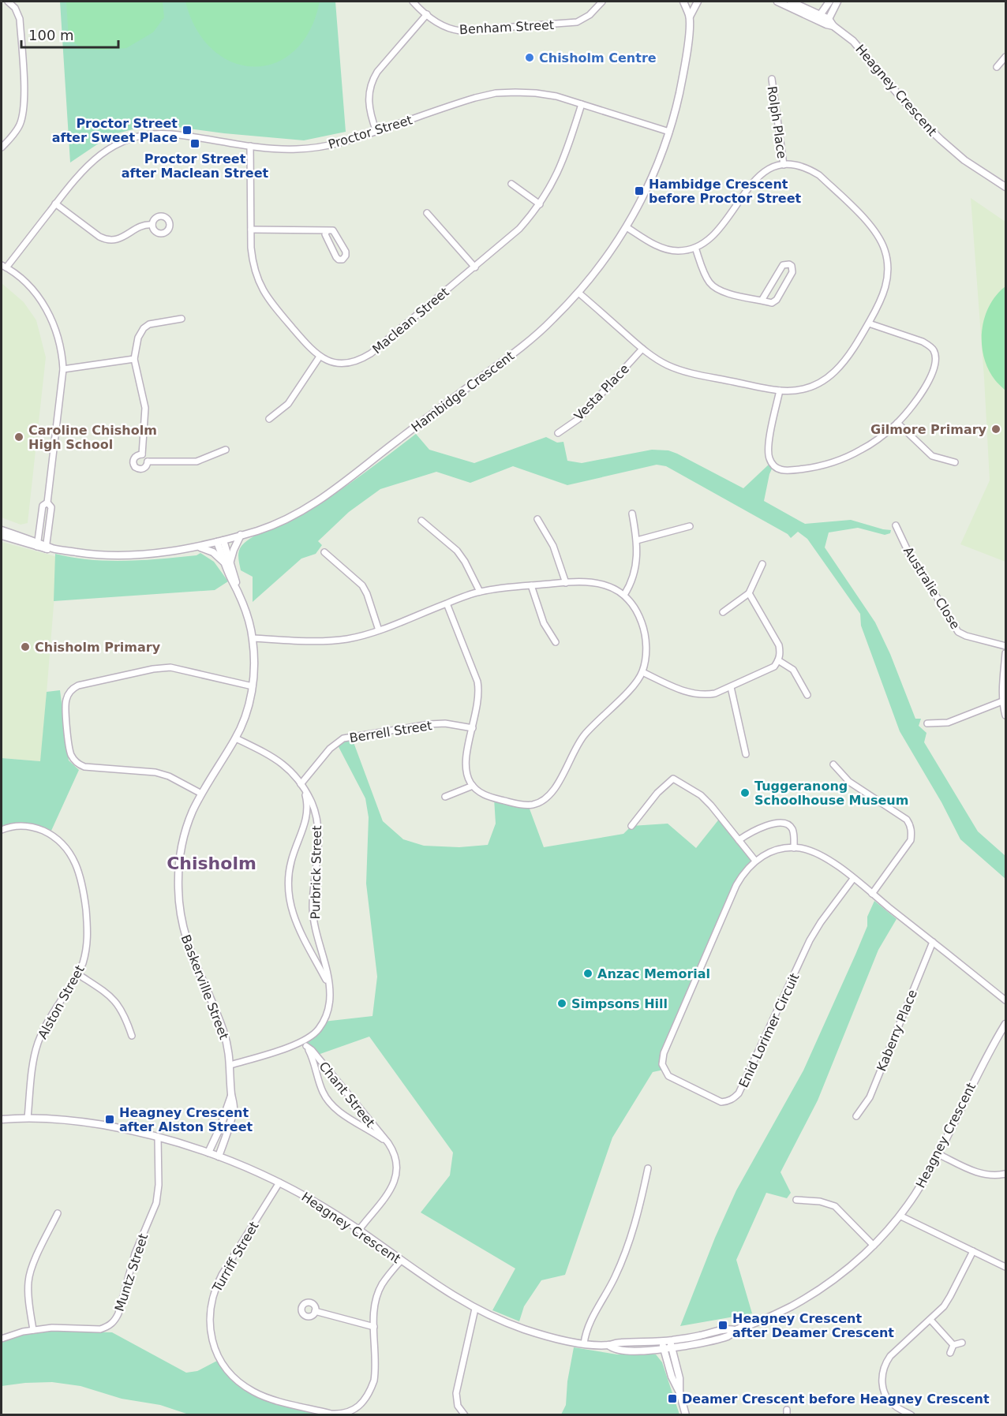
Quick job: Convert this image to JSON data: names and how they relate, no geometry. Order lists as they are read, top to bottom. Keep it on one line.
{"streets":{"street":["Benham Street","Heagney Crescent","Rolph Place","Proctor Street","Maclean Street","Hambidge Crescent","Vesta Place","Australie Close","Berrell Street","Purbrick Street","Baskerville Street","Alston Street","Enid Lorimer Circuit","Kaberry Place","Chant Street","Turriff Street","Muntz Street"]},"crossings":[["Heagney Crescent","Baskerville Street"],["Heagney Crescent","Alston Street"],["Heagney Crescent","Chant Street"],["Heagney Crescent","Turriff Street"],["Heagney Crescent","Muntz Street"],["Proctor Street","Maclean Street"],["Proctor Street","Hambidge Crescent"],["Hambidge Crescent","Baskerville Street"],["Berrell Street","Purbrick Street"],["Purbrick Street","Baskerville Street"],["Purbrick Street","Chant Street"],["Enid Lorimer Circuit","Kaberry Place"]],"districts":["Chisholm"],"places":{"other":["Chisholm Centre","Gilmore Primary","Caroline Chisholm High School","Chisholm Primary","Tuggeranong Schoolhouse Museum","Anzac Memorial","Simpsons Hill"],"transit":["Proctor Street after Sweet Place","Proctor Street after Maclean Street","Hambidge Crescent before Proctor Street","Heagney Crescent after Alston Street","Heagney Crescent after Deamer Crescent","Deamer Crescent before Heagney Crescent"]},"scale_bar":"100 m"}
